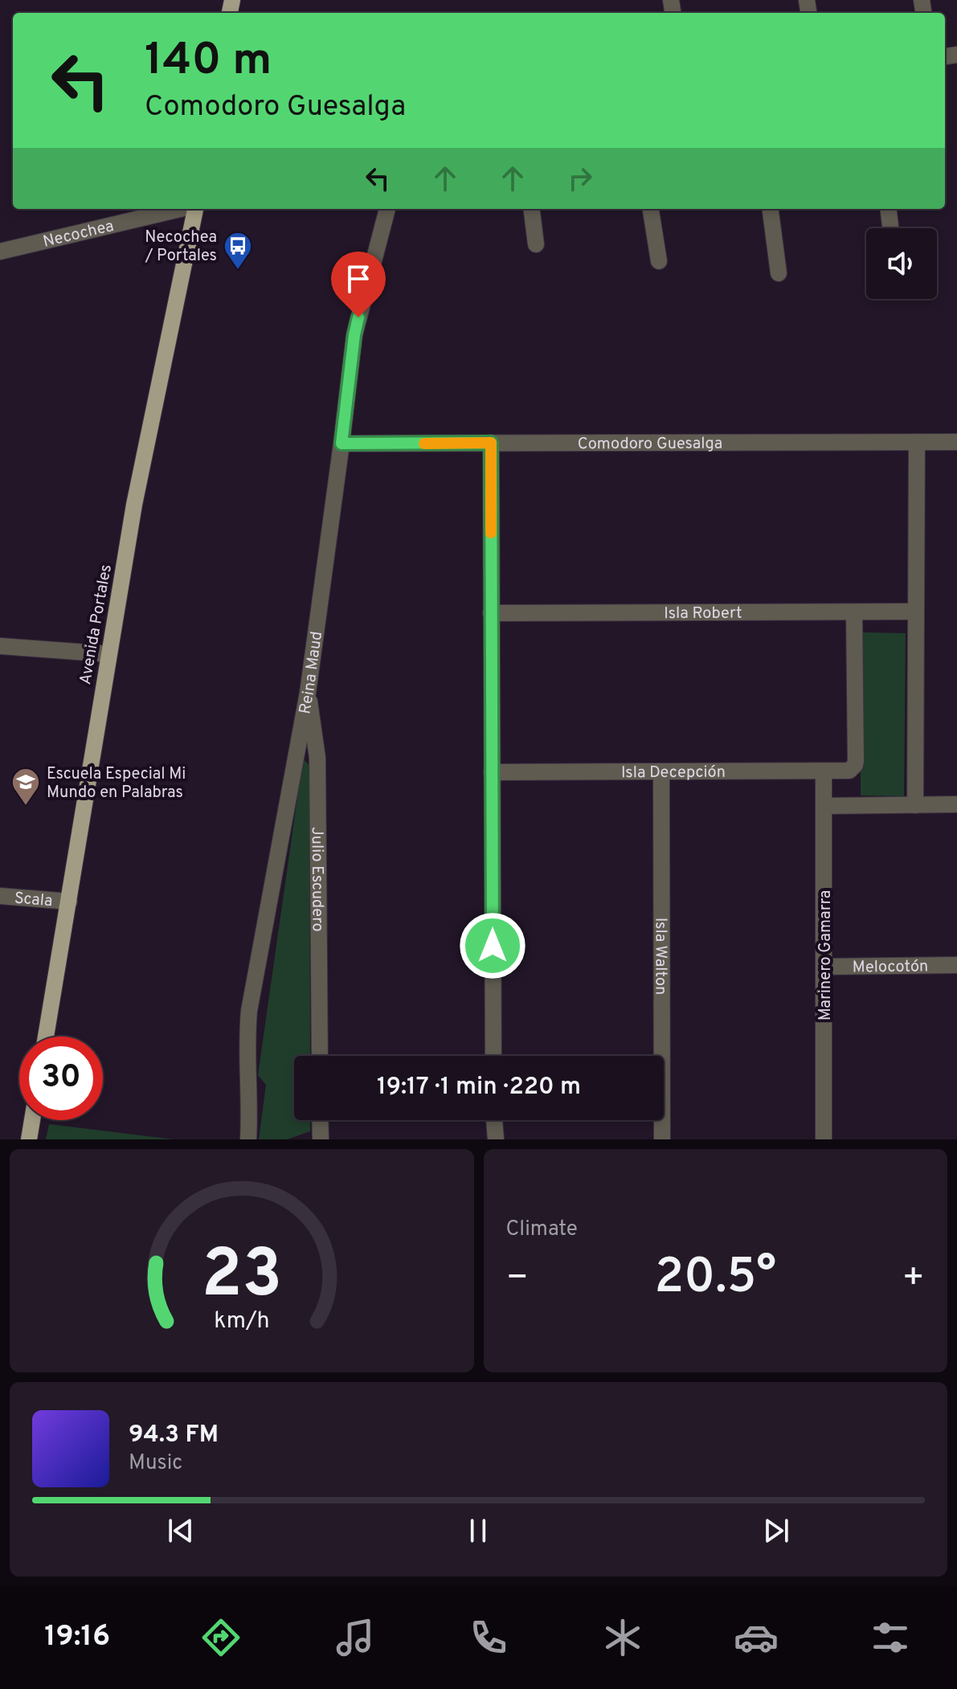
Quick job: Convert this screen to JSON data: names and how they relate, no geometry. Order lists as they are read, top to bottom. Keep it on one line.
{"streets":{"main road":["Avenida Portales"],"street":["Necochea","Comodoro Guesalga","Isla Robert","Reina Maud","Isla Decepción","Julio Escudero","Scala","Isla Walton","Marinero Gamarra","Melocotón"]},"crossings":[["Comodoro Guesalga","Reina Maud"],["Isla Robert","Isla Decepción"],["Avenida Portales","Scala"],["Reina Maud","Julio Escudero"],["Isla Decepción","Isla Walton"],["Isla Decepción","Marinero Gamarra"],["Marinero Gamarra","Melocotón"]],"places":{"bus stop":["Necochea / Portales"],"school or university":["Escuela Especial Mi Mundo en Palabras"]},"page":{"turn":["140 m","Comodoro Guesalga"],"limit":"30","trip":"19:17 · 1 min · 220 m","tile":"Climate","heat":["−","20.5°","+"],"song":["94.3 FM","Music"],"tabs":"19:16","gauge":["23","km/h"]}}
